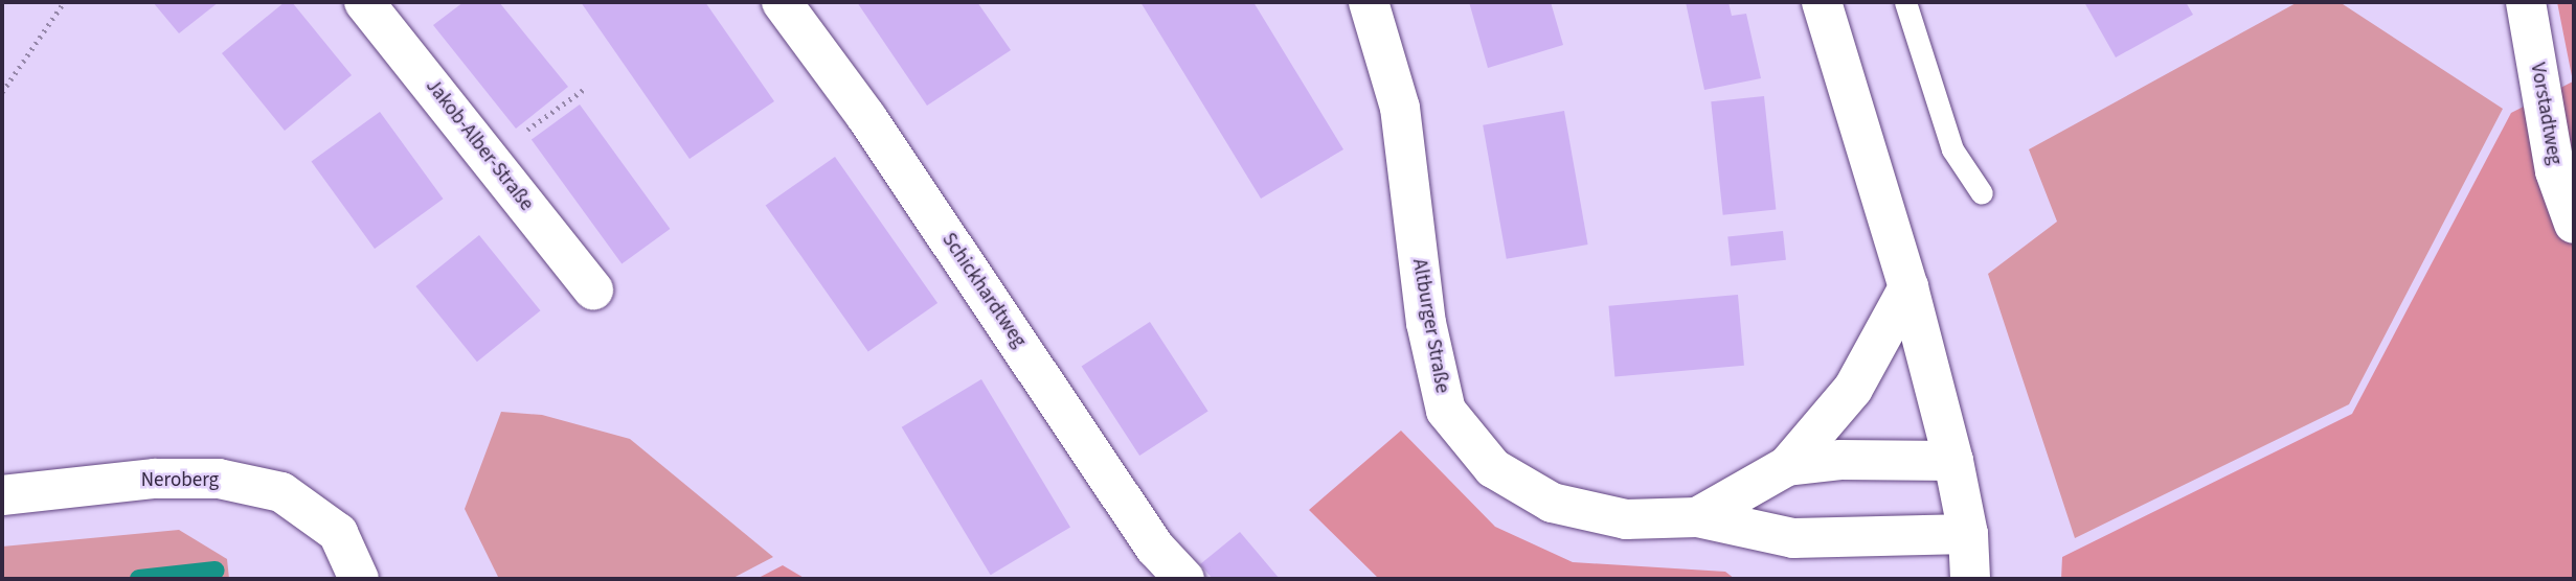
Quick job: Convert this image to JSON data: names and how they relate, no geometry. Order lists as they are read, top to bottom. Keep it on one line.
{"streets":{"street":["Vorstadtweg","Jakob-Alber-Straße","Schickhardtweg","Altburger Straße","Neroberg"]}}
